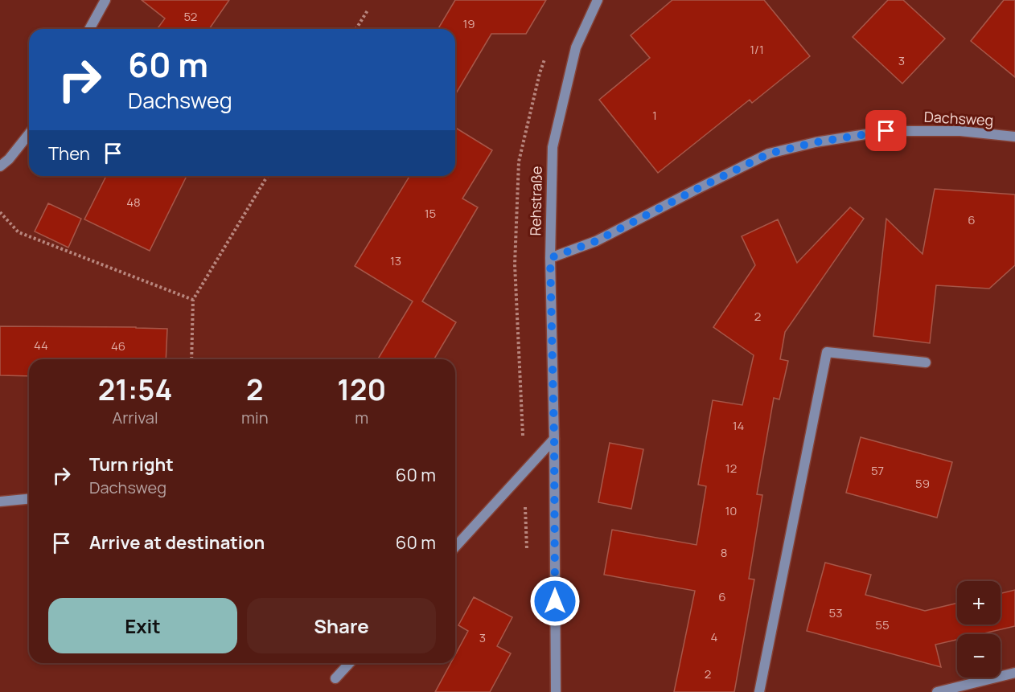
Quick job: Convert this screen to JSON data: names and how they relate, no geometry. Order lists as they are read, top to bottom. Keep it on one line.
{"streets":{"street":["Dachsweg","Rehstraße"]},"crossings":[["Dachsweg","Rehstraße"]],"house_numbers":["52","19","1/1","3","1","48","15","6","13","2","44","46","14","12","57","59","10","8","6","53","55","4","3","2"],"page":{"turn":["60 m","Dachsweg"],"then":"Then","eta":["21:54","Arrival","2","min","120","m"],"list":[{"name":"Turn right","note":"Dachsweg","value":"60 m"},{"name":"Arrive at destination","value":"60 m"}],"map_buttons":["+","−"],"buttons":["Exit","Share"]}}
